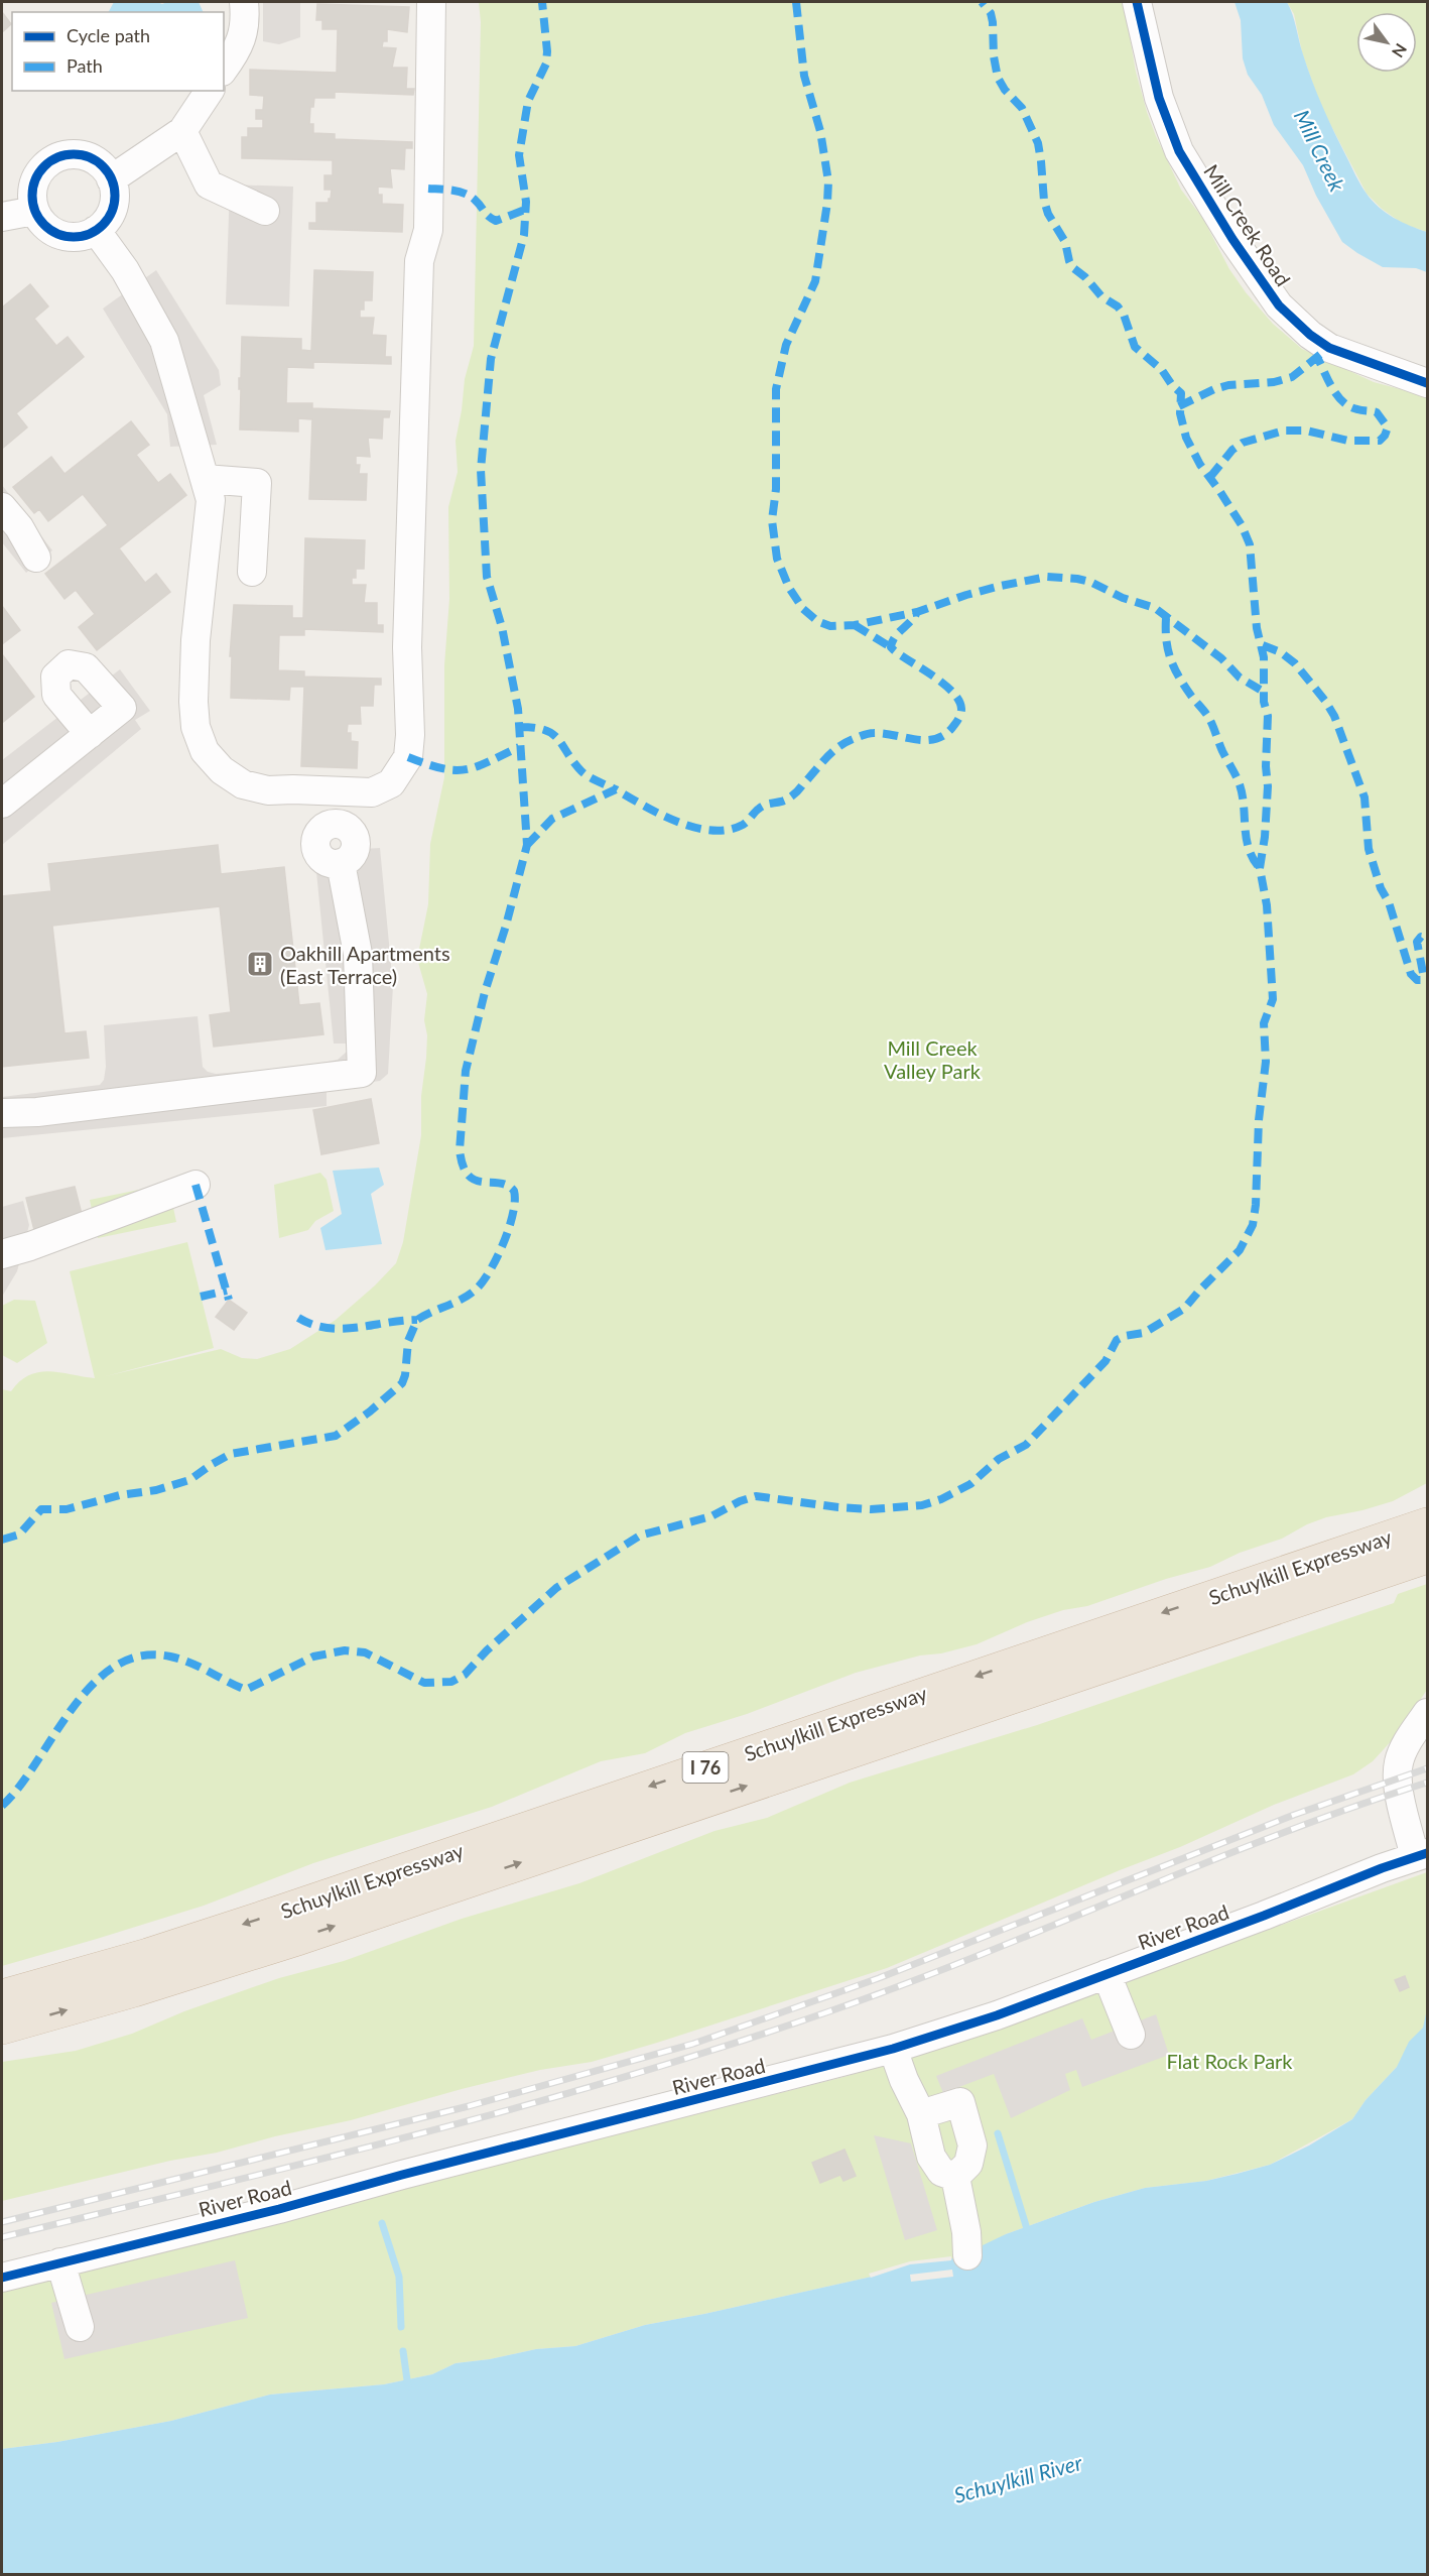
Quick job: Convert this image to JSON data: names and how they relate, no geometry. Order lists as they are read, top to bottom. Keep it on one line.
{"streets":{"highway":["Schuylkill Expressway","I 76"],"street":["Mill Creek Road","River Road"]},"water":["Mill Creek","Schuylkill River"],"parks":["Mill Creek Valley Park","Flat Rock Park"],"places":{"building":["Oakhill Apartments (East Terrace)"]},"legend":["Cycle path","Path"],"north":"bottom right"}
